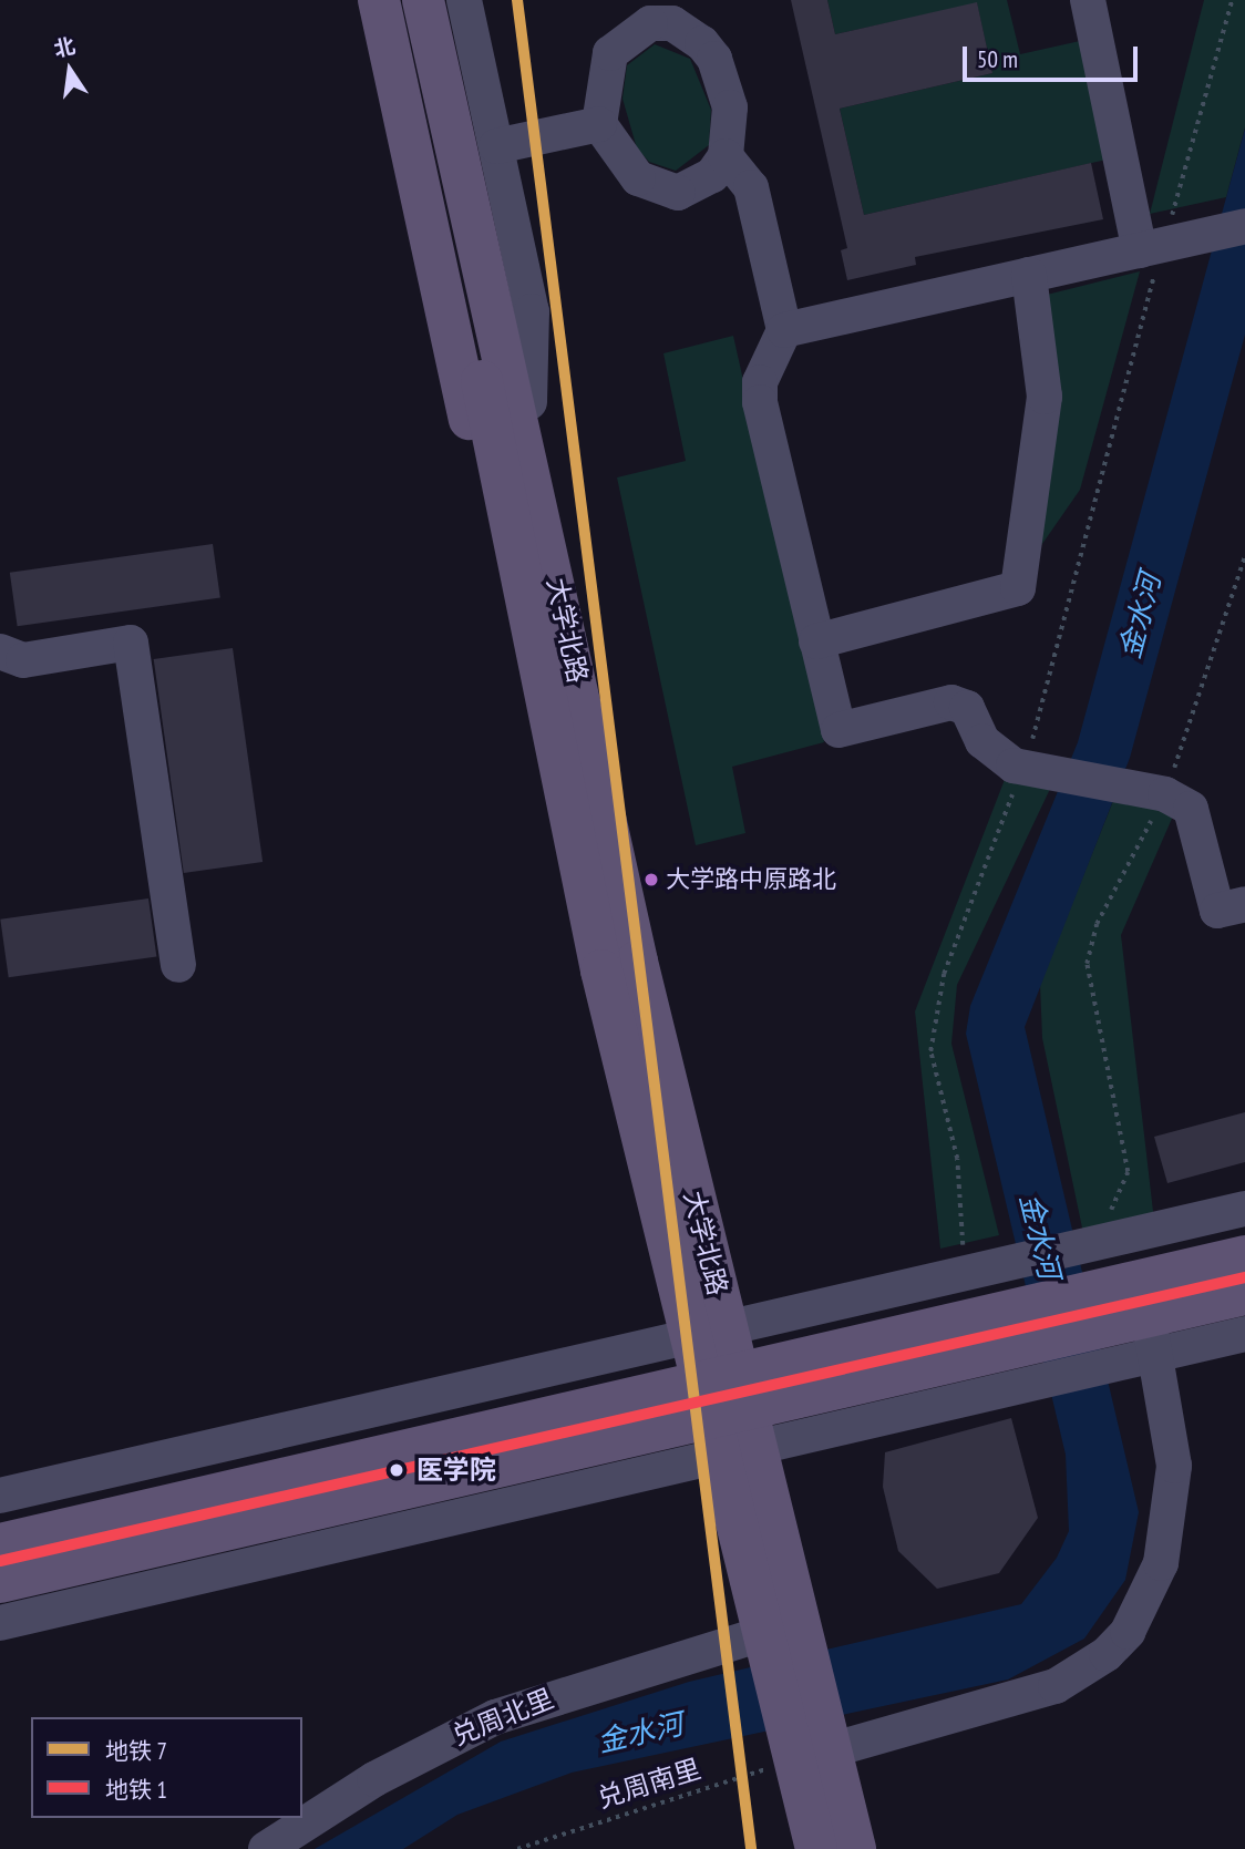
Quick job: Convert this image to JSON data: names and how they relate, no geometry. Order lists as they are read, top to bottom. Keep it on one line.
{"streets":{"main road":["大学北路"],"street":["兑周北里"],"path":["兑周南里"]},"crossings":[["大学北路","兑周北里"],["大学北路","兑周南里"]],"water":["金水河"],"places":["大学路中原路北","医学院"],"lines":["metro line 7","metro line 1"],"legend":["地铁 7","地铁 1"],"scale_bar":"50 m","north":"top"}
